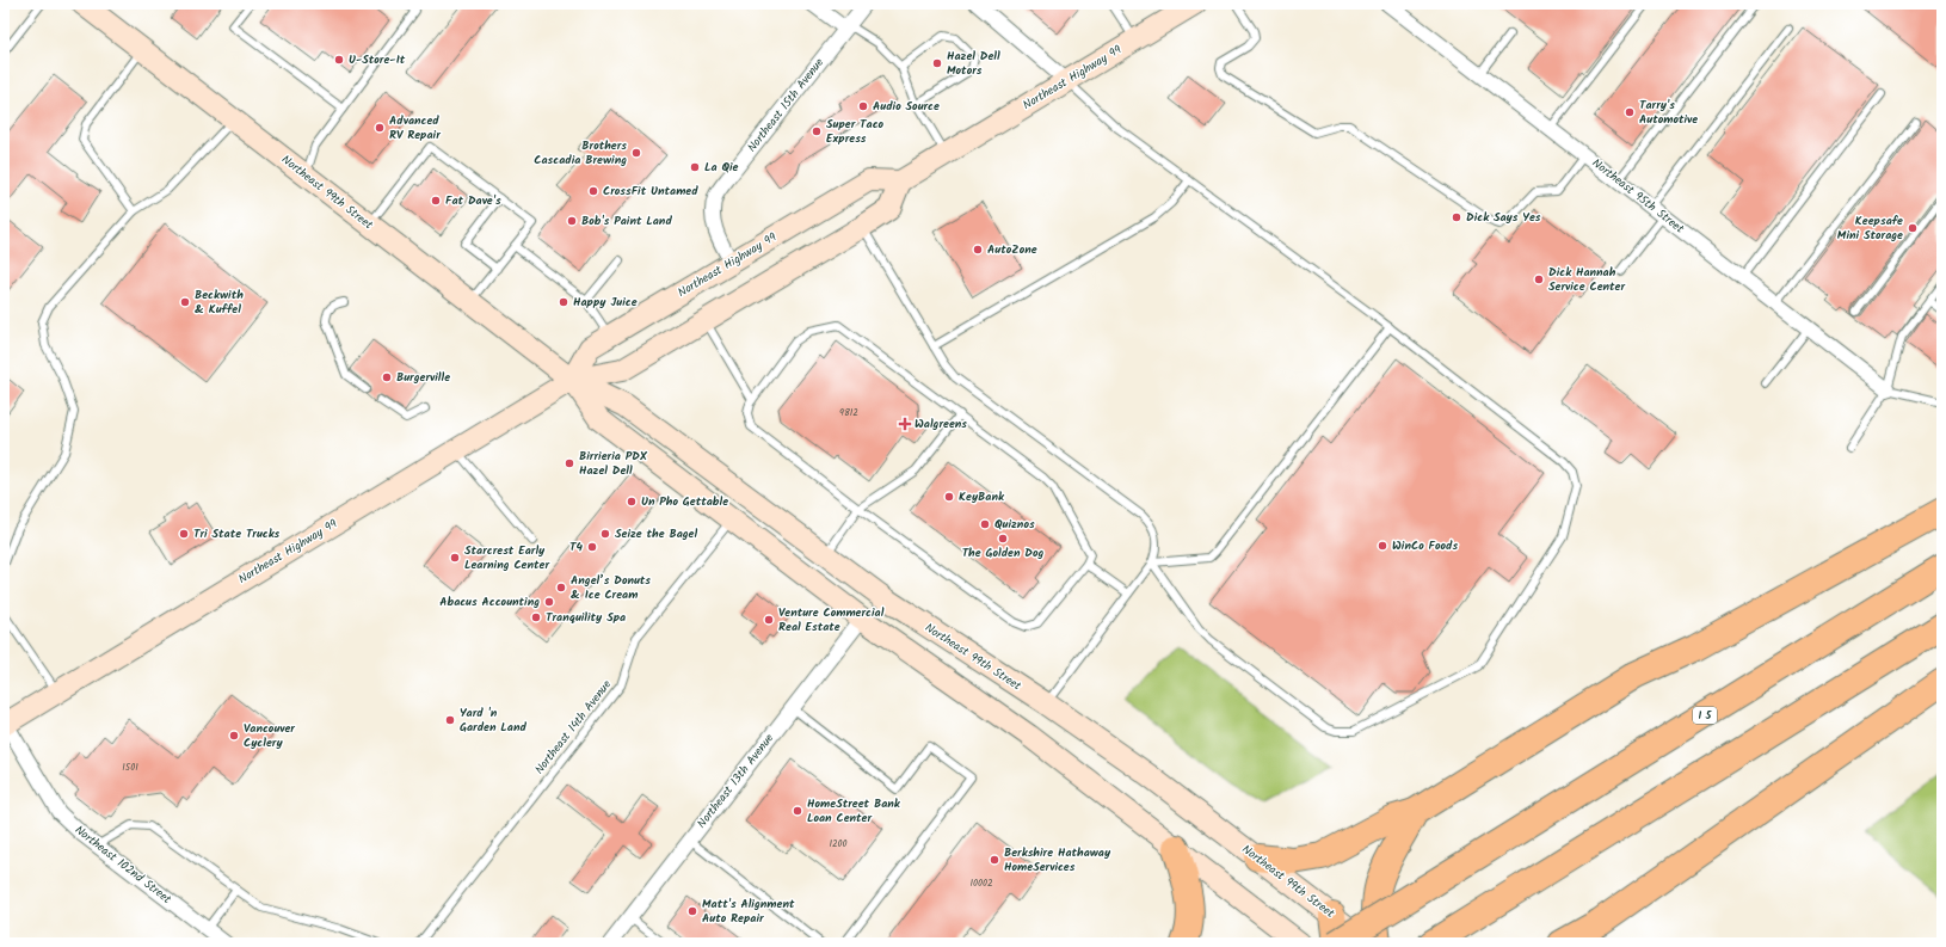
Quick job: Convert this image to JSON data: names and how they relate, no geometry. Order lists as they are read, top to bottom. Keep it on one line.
{"streets":{"highway":["I 5"],"main road":["Northeast Highway 99","Northeast 99th Street"],"street":["Northeast 15th Avenue","Northeast 95th Street","Northeast 13th Avenue","Northeast 102nd Street"],"lane":["Northeast 14th Avenue"]},"crossings":[["Northeast Highway 99","Northeast 15th Avenue"],["Northeast Highway 99","Northeast 99th Street"],["Northeast Highway 99","Northeast 102nd Street"],["Northeast 99th Street","Northeast 14th Avenue"],["Northeast 99th Street","Northeast 13th Avenue"]],"places":{"other":["U-Store-It","Hazel Dell Motors","Audio Source","Tarry's Automotive","Advanced RV Repair","Super Taco Express","Brothers Cascadia Brewing","La Qie","CrossFit Untamed","Fat Dave's","Dick Says Yes","Bob's Paint Land","Keepsafe Mini Storage","AutoZone","Dick Hannah Service Center","Beckwith & Kuffel","Happy Juice","Burgerville","Birrieria PDX Hazel Dell","KeyBank","Un Pho Gettable","Quiznos","Tri State Trucks","Seize the Bagel","The Golden Dog","WinCo Foods","T4","Starcrest Early Learning Center","Angel’s Donuts & Ice Cream","Abacus Accounting","Tranquility Spa","Venture Commercial Real Estate","Yard 'n Garden Land","Vancouver Cyclery","HomeStreet Bank Loan Center","Berkshire Hathaway HomeServices","Matt's Alignment Auto Repair"],"health":["Walgreens"]},"house_numbers":["9812","1501","1200","10002"]}
